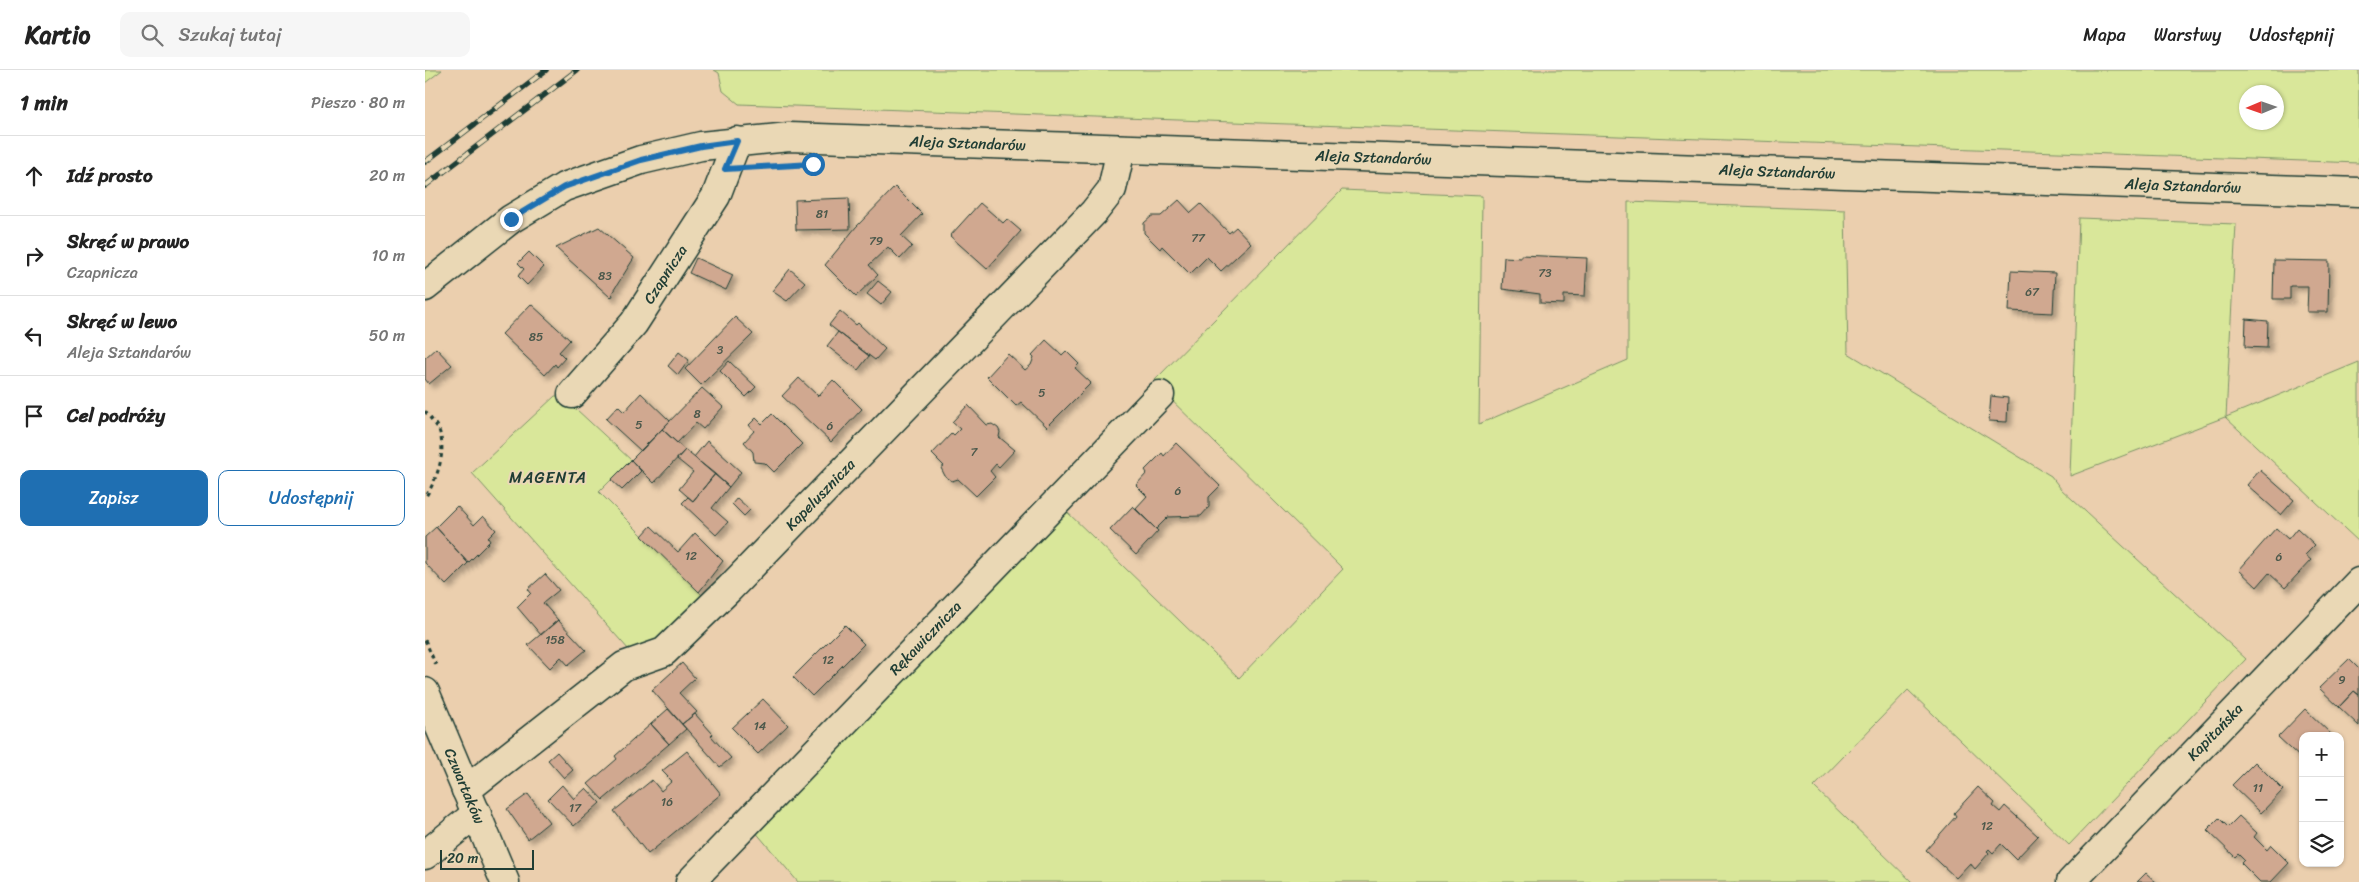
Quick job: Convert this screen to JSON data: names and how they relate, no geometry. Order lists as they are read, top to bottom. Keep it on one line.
{"streets":{"street":["Aleja Sztandarów","Czapnicza","Kapelusznicza","Rękawicznicza","Kapitańska","Czwartaków"]},"crossings":[["Aleja Sztandarów","Czapnicza"],["Aleja Sztandarów","Kapelusznicza"],["Kapelusznicza","Czwartaków"]],"districts":["MAGENTA"],"house_numbers":["81","77","79","73","83","67","85","3","5","8","5","6","7","6","12","6","158","12","9","14","11","16","17","12"],"scale_bar":"20 m","north":"left","page":{"header":"Kartio","search":"Szukaj tutaj","nav":["Mapa","Warstwy","Udostępnij"],"heading":["1 min","Pieszo · 80 m"],"list":[["Idź prosto","20 m"],["Skręć w prawo","Czapnicza","10 m"],["Skręć w lewo","Aleja Sztandarów","50 m"],"Cel podróży"],"buttons":["Zapisz","Udostępnij"],"map_buttons":["+","−"],"scale":"20 m"}}
